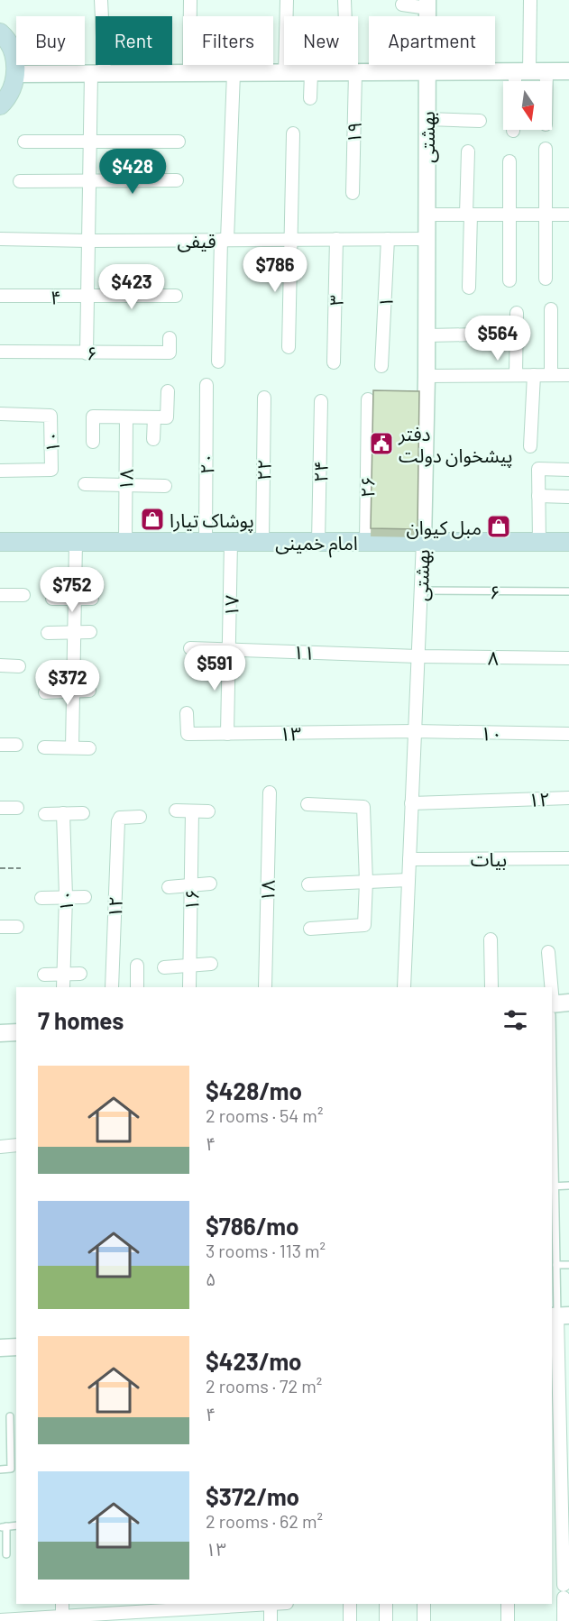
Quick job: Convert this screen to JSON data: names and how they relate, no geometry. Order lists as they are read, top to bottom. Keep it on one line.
{"streets":{"main road":["امام خمینی"],"street":["۱۹","بهشتی","قیفی","۴","۳","۱","۶","۱۰","۲۰","۲۲","۲۴","۱۸","۲۶","۱۷","۱۱","۸","۱۳","۱۲","بیات","۱۶"]},"crossings":[["بهشتی","قیفی"],["بهشتی","۶"],["بهشتی","۱۰"],["بهشتی","امام خمینی"],["بهشتی","۱۱"],["بهشتی","۸"],["بهشتی","۱۳"],["بهشتی","۱۲"],["بهشتی","بیات"],["قیفی","۳"],["قیفی","۱"],["۱۰","۱۳"],["۲۰","امام خمینی"],["۲۲","امام خمینی"],["۲۴","امام خمینی"],["۱۸","امام خمینی"],["۲۶","امام خمینی"],["امام خمینی","۱۷"],["۱۷","۱۱"],["۱۷","۱۳"],["۱۱","۸"]],"places":{"public building":["دفتر پیشخوان دولت"],"shop":["پوشاک تیارا","مبل کیوان"]},"north":"bottom","page":{"chip":["Buy","Rent","Filters","New","Apartment"],"price":["$428","$786","$423","$564","$752","$591","$372"],"heading":"7 homes","list":[{"name":"$428/mo","note":"2 rooms · 54 m² · ۴"},{"name":"$786/mo","note":"3 rooms · 113 m² · ۵"},{"name":"$423/mo","note":"2 rooms · 72 m² · ۴"},{"name":"$372/mo","note":"2 rooms · 62 m² · ۱۳"}]}}
